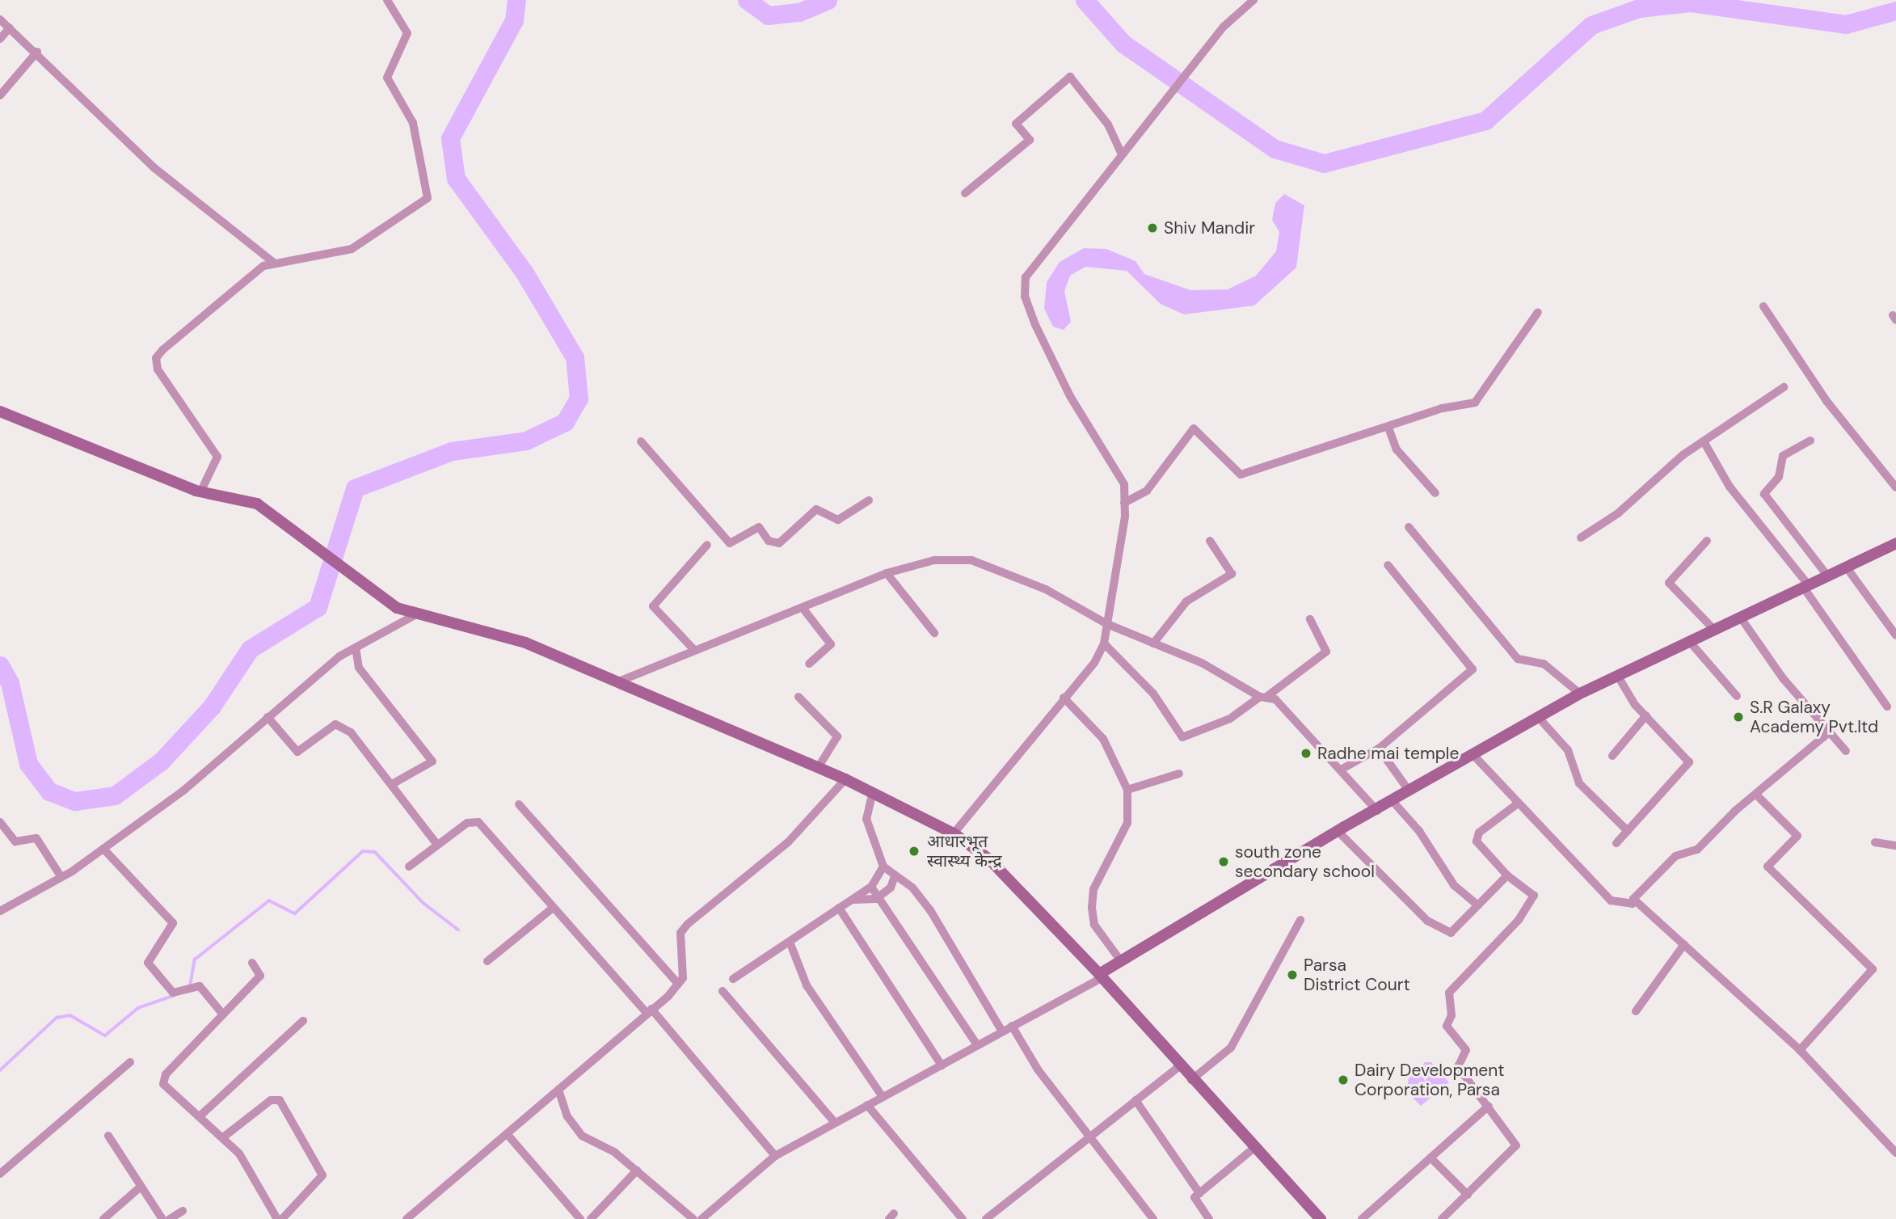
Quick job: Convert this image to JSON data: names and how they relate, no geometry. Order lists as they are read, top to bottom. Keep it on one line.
{"places":["Shiv Mandir","S.R Galaxy Academy Pvt.ltd","Radhe mai temple","आधारभूत स्वास्थ्य केन्द्र","south zone secondary school","Parsa District Court","Dairy Development Corporation, Parsa"]}
